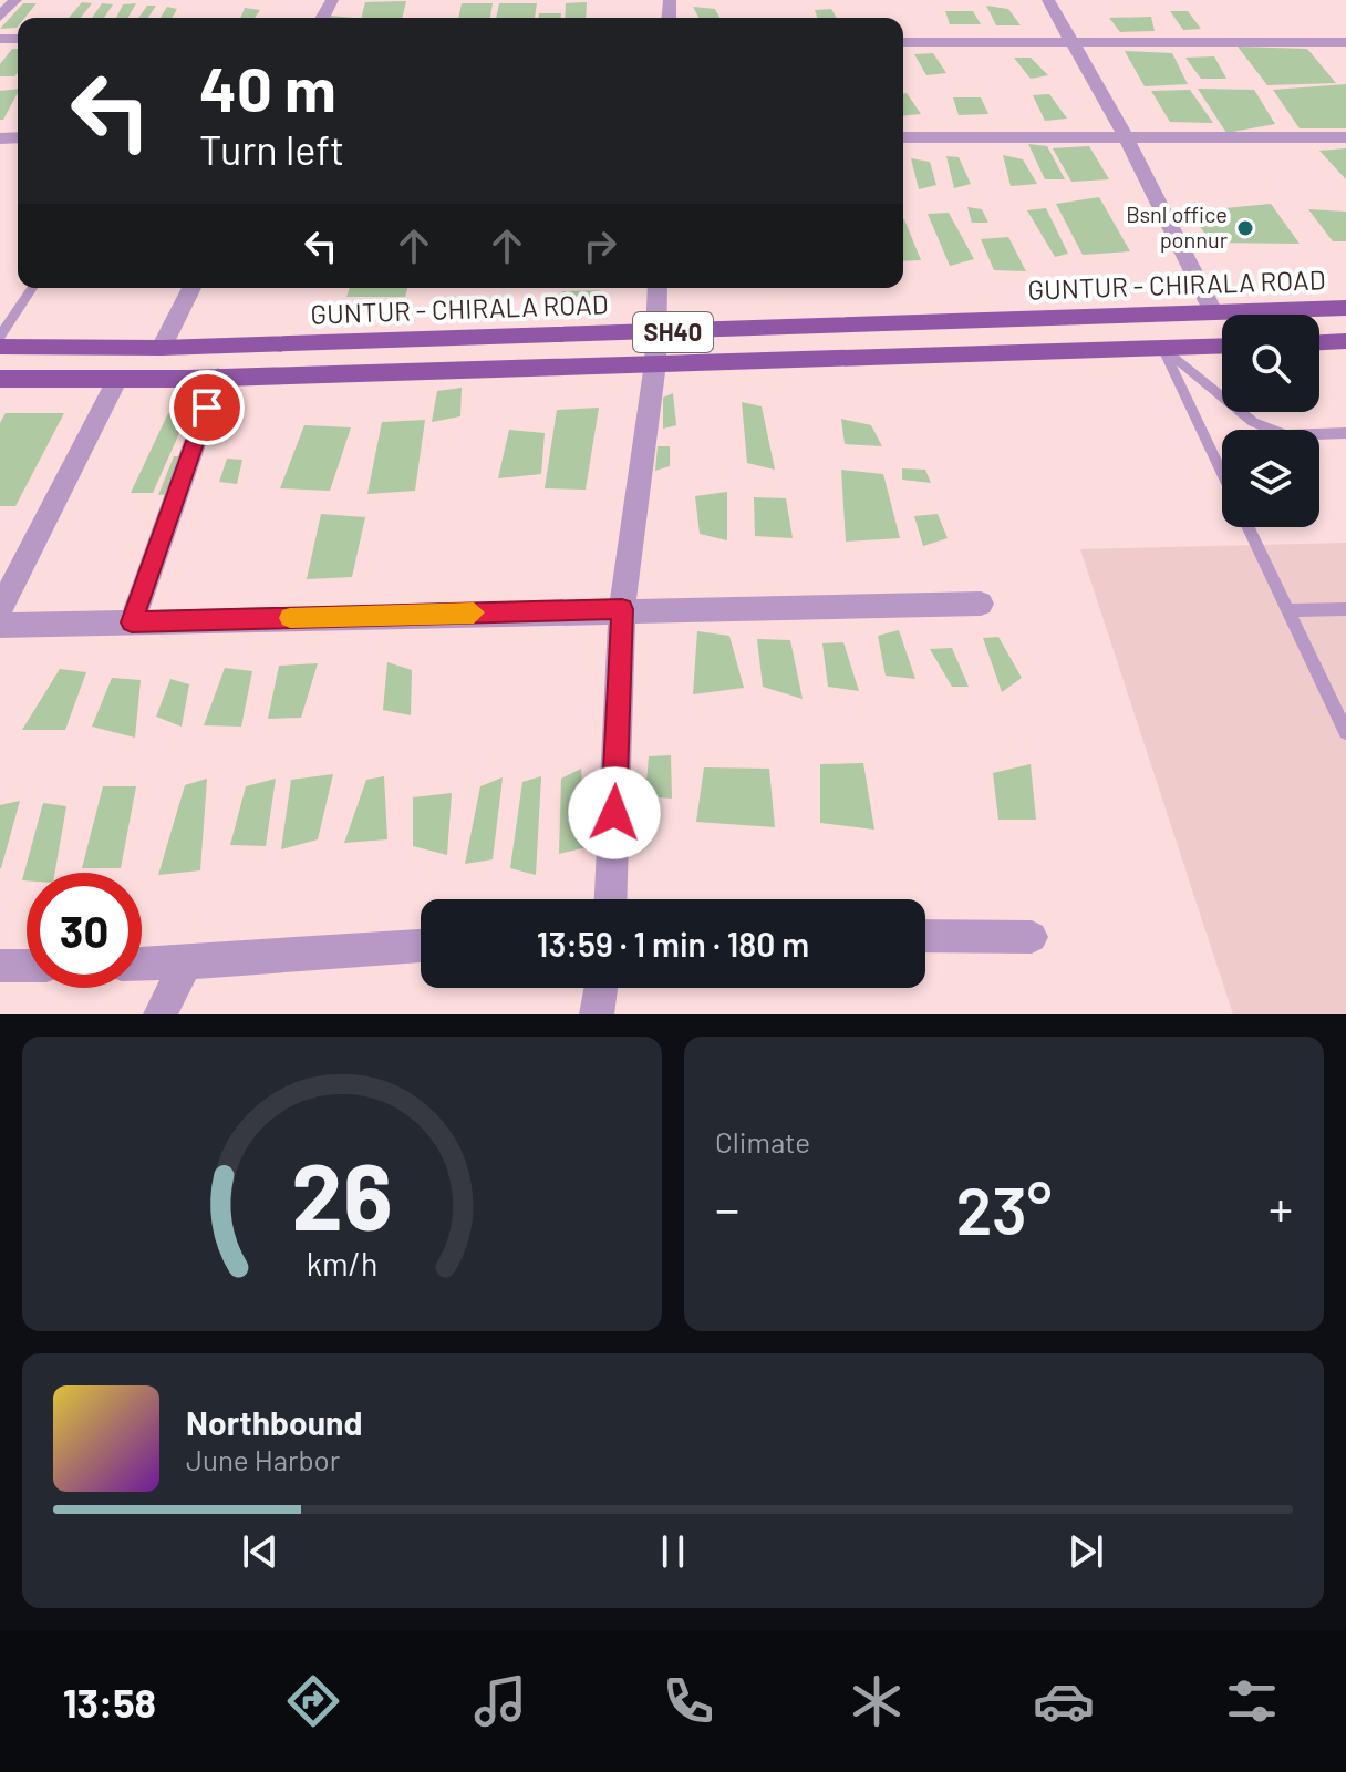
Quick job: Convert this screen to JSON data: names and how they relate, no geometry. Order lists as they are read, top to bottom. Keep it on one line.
{"streets":{"main road":["GUNTUR - CHIRALA ROAD","SH40"]},"places":["Bsnl office ponnur"],"page":{"turn":["40 m","Turn left"],"limit":"30","trip":"13:59 · 1 min · 180 m","tile":"Climate","heat":["−","23°","+"],"song":["Northbound","June Harbor"],"tabs":"13:58","gauge":["26","km/h"]}}
